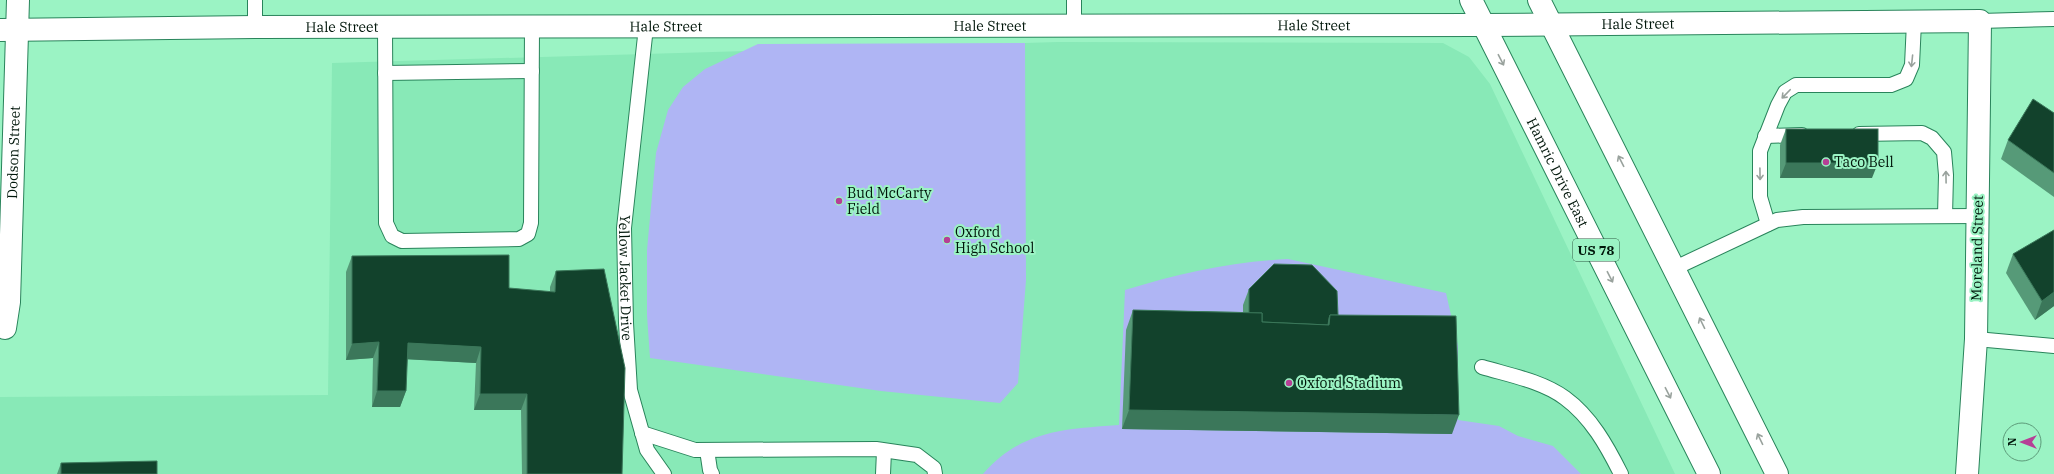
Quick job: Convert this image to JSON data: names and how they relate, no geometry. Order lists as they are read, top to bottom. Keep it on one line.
{"streets":{"street":["Hale Street","Dodson Street","Hamric Drive East","Moreland Street","US 78"],"lane":["Yellow Jacket Drive"]},"crossings":[["Hale Street","Dodson Street"],["Hale Street","Hamric Drive East"],["Hale Street","Moreland Street"],["Hale Street","Yellow Jacket Drive"]],"places":["Taco Bell","Bud McCarty Field","Oxford High School","Oxford Stadium"],"north":"left"}
